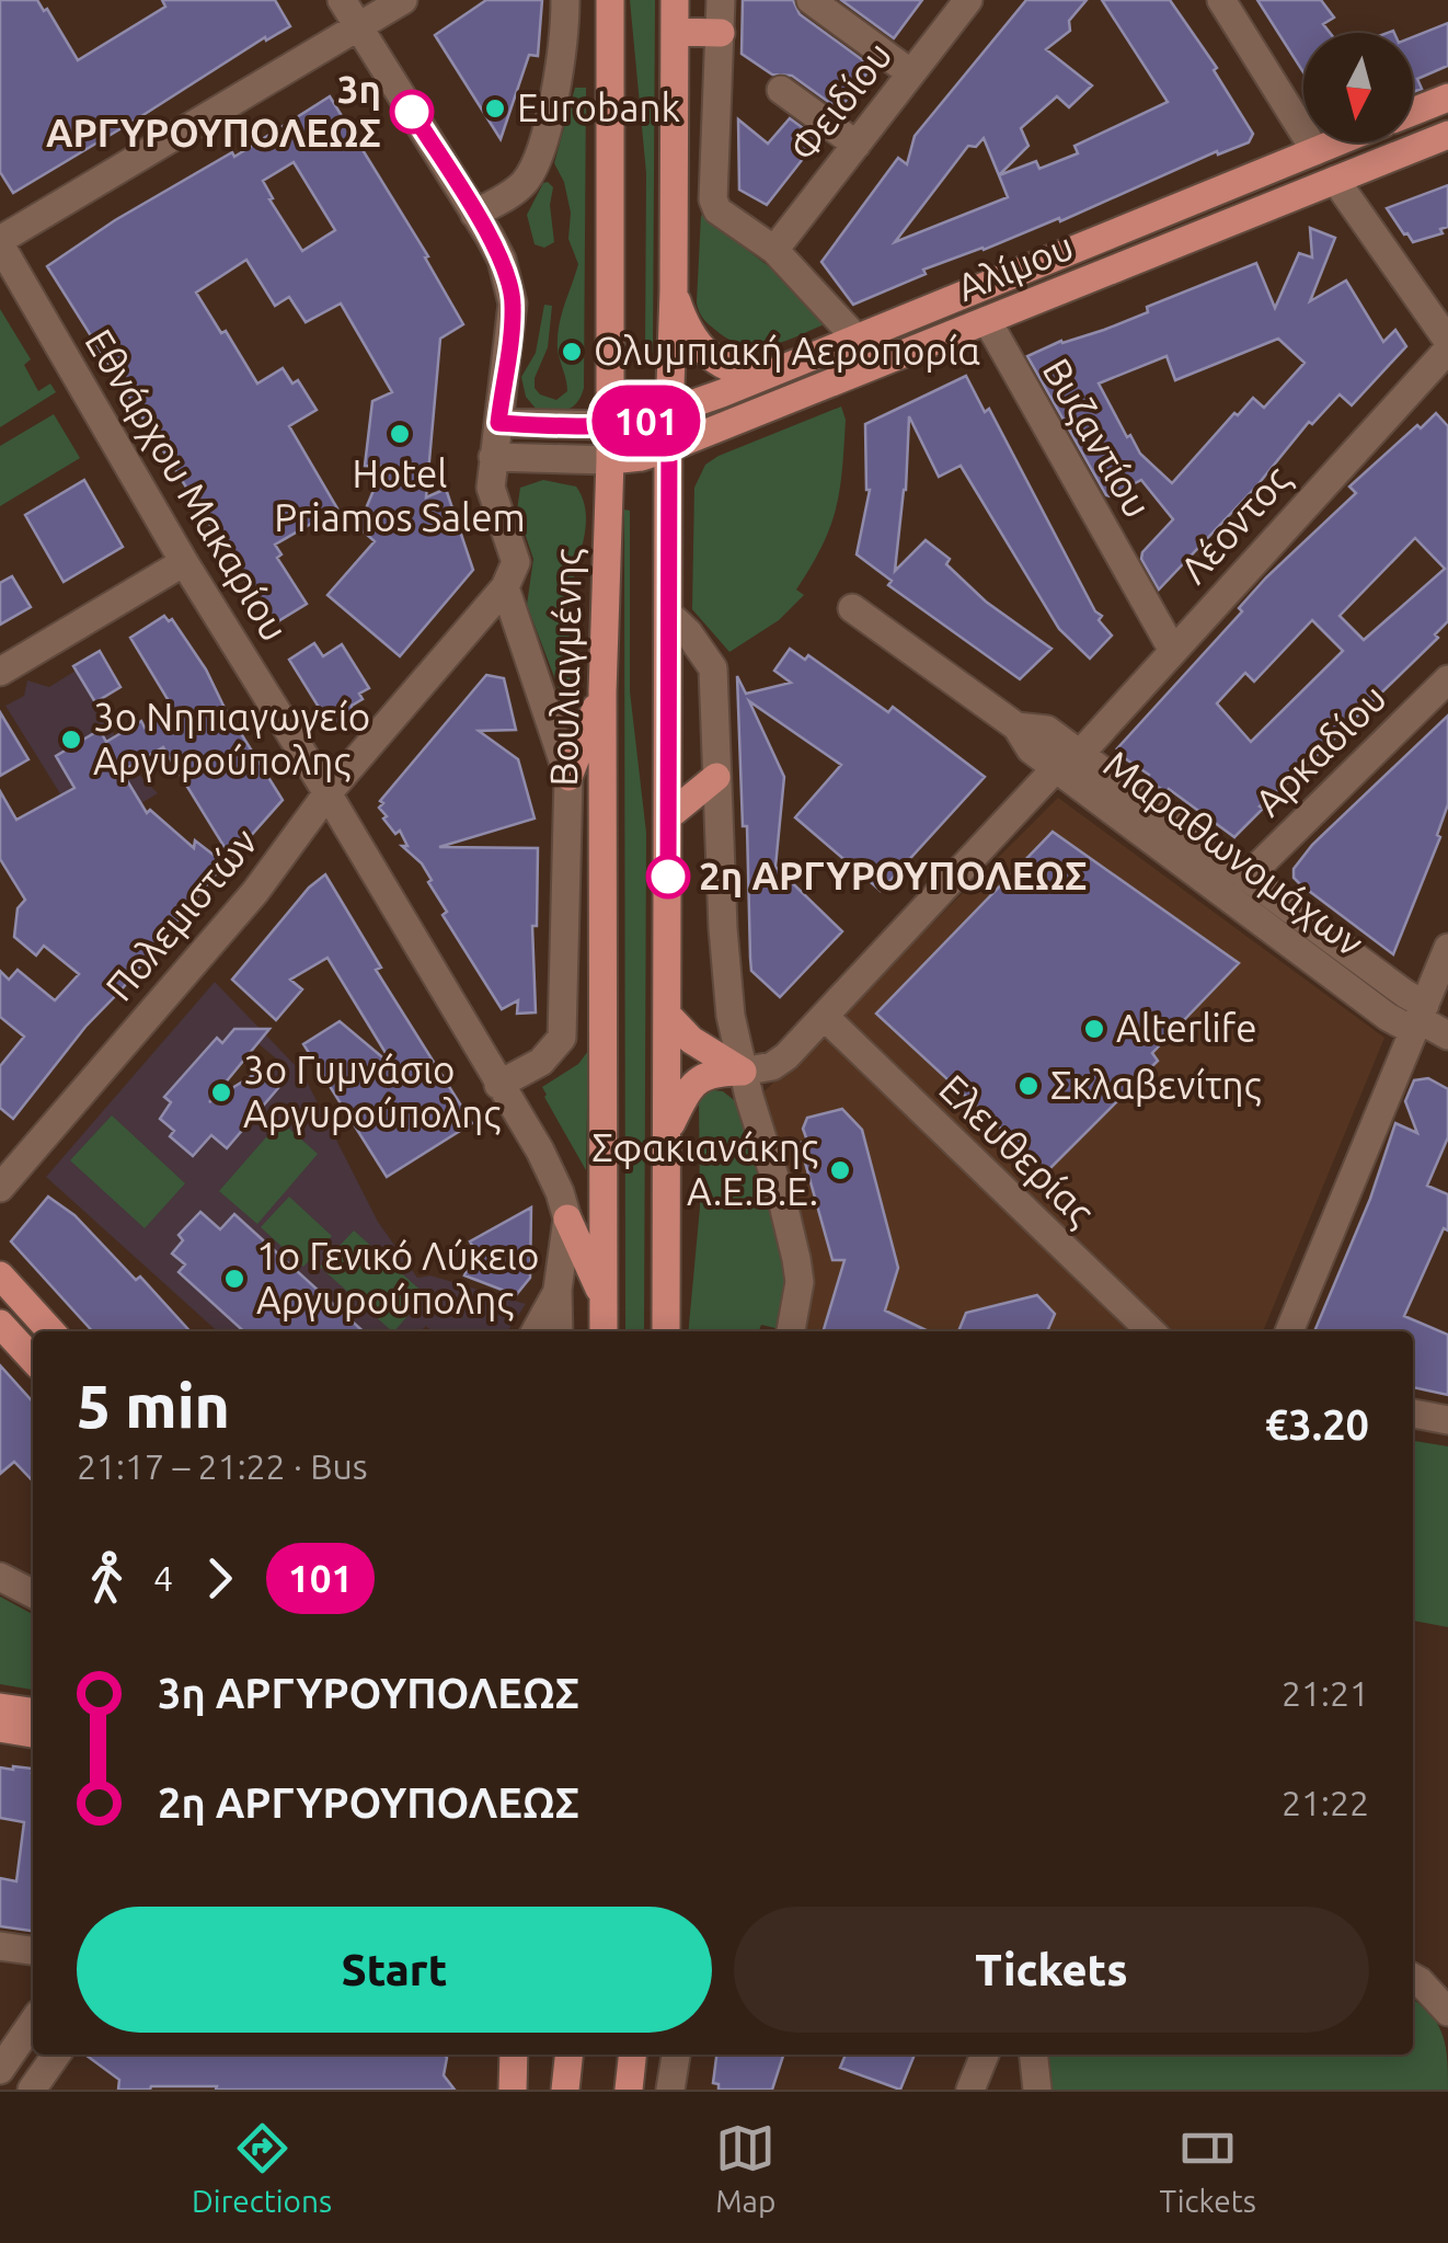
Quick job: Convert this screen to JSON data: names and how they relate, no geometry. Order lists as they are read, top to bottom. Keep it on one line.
{"streets":{"main road":["Αλίμου","Βουλιαγμένης"],"street":["Φειδίου","Βυζαντίου","Εθνάρχου Μακαρίου","Λέοντος","Αρκαδίου","Μαραθωνομάχων","Πολεμιστών","Ελευθερίας"]},"crossings":[["Αλίμου","Βυζαντίου"],["Αλίμου","Βουλιαγμένης"],["Βυζαντίου","Λέοντος"],["Εθνάρχου Μακαρίου","Πολεμιστών"],["Λέοντος","Μαραθωνομάχων"],["Λέοντος","Ελευθερίας"],["Αρκαδίου","Μαραθωνομάχων"]],"places":["Eurobank","3η ΑΡΓΥΡΟΥΠΟΛΕΩΣ","Ολυμπιακή Αεροπορία","Hotel Priamos Salem","3ο Νηπιαγωγείο Αργυρούπολης","2η ΑΡΓΥΡΟΥΠΟΛΕΩΣ","Alterlife","Σκλαβενίτης","3ο Γυμνάσιο Αργυρούπολης","Σφακιανάκης Α.Ε.Β.Ε.","1ο Γενικό Λύκειο Αργυρούπολης"],"lines":["bus line 101"],"north":"bottom","page":{"on_map":"101","heading":["5 min","21:17 – 21:22 · Bus","€3.20"],"legs":["4","101"],"list":[{"name":"3η ΑΡΓΥΡΟΥΠΟΛΕΩΣ","value":"21:21"},{"name":"2η ΑΡΓΥΡΟΥΠΟΛΕΩΣ","value":"21:22"}],"buttons":["Start","Tickets"],"tabs":["Directions","Map","Tickets"]}}
